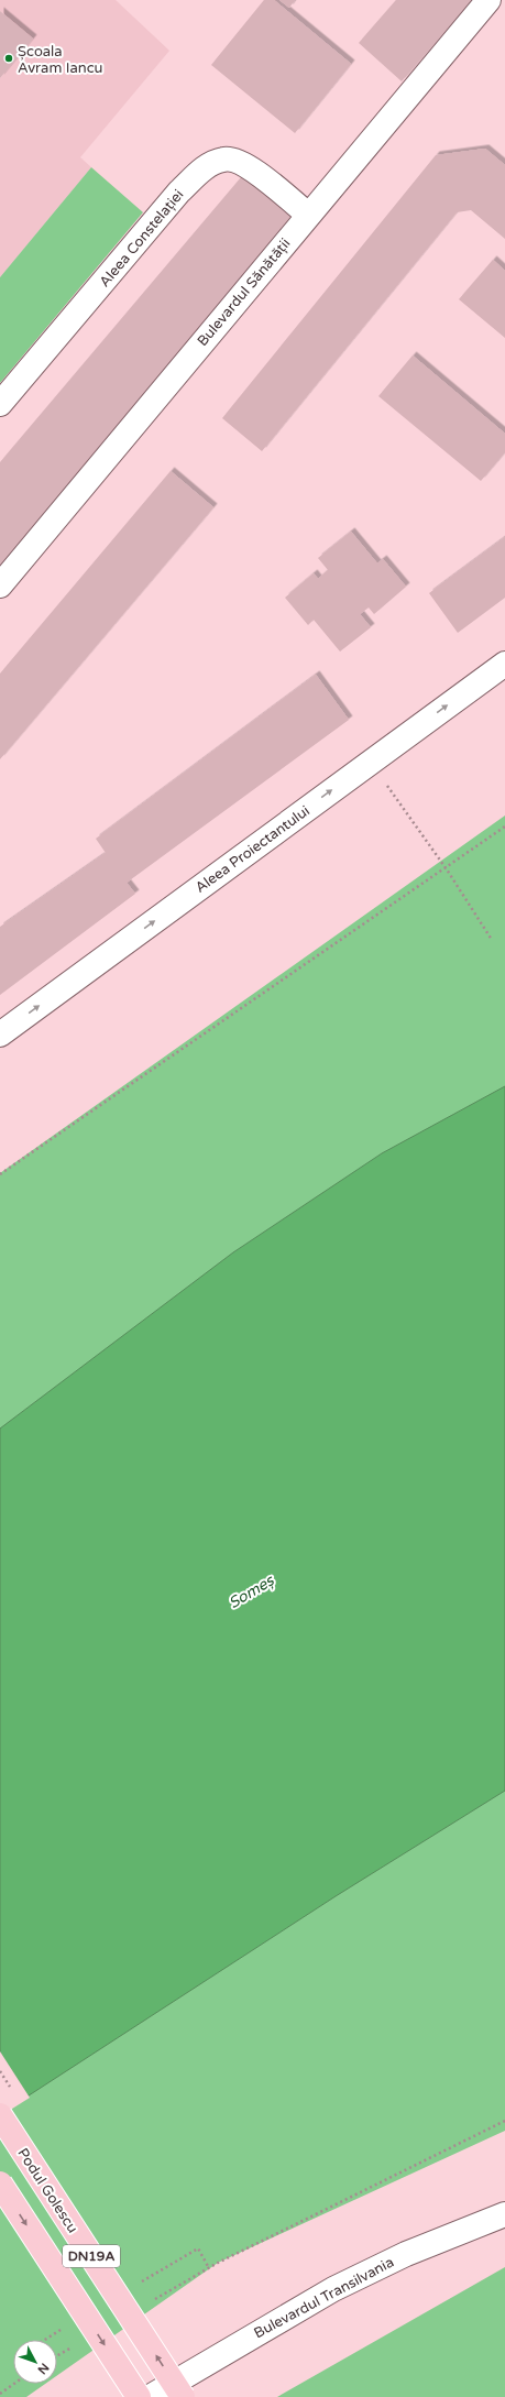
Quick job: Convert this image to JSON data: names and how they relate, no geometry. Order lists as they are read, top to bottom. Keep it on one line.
{"streets":{"main road":["Podul Golescu","DN19A"],"street":["Aleea Constelației","Bulevardul Sănătății","Aleea Proiectantului","Bulevardul Transilvania"]},"crossings":[["Aleea Constelației","Bulevardul Sănătății"]],"one_way":["Aleea Proiectantului"],"water":["Someș"],"places":["Școala Avram Iancu"],"north":"bottom right"}
